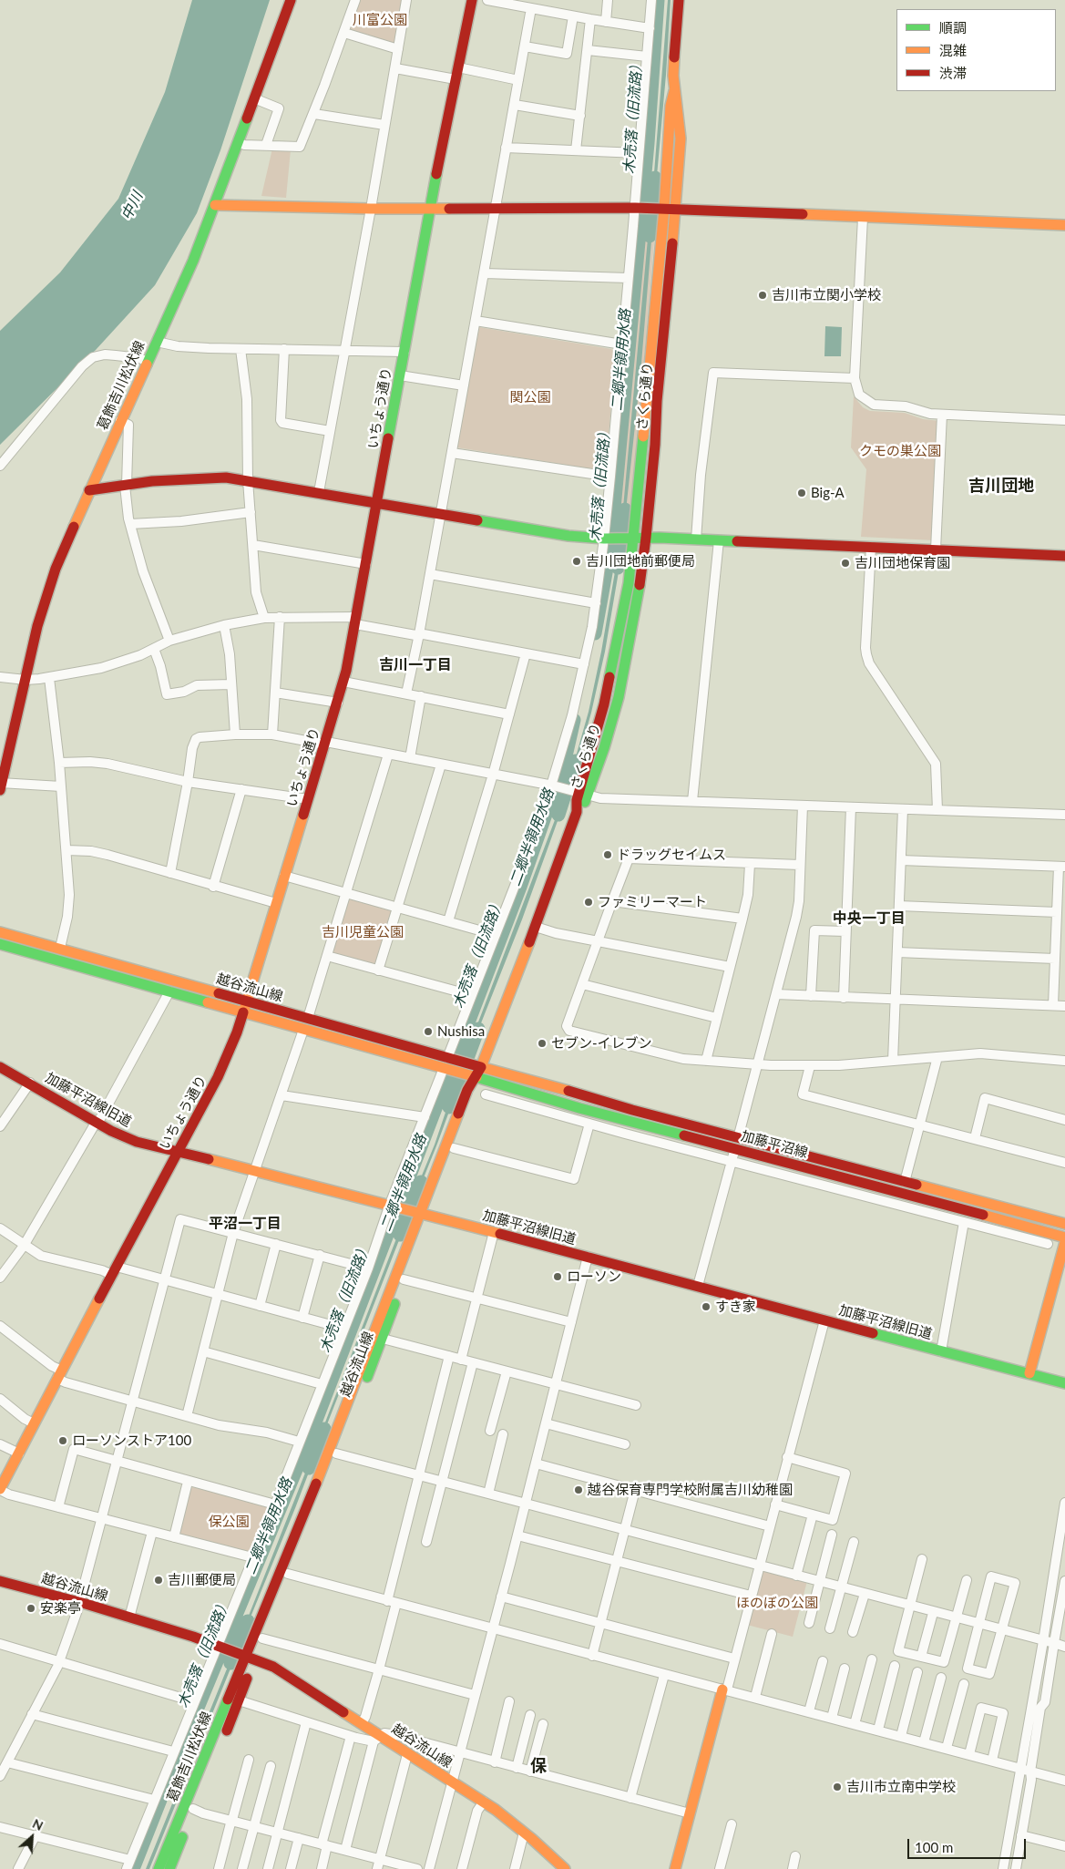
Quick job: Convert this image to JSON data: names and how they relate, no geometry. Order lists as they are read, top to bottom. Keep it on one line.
{"streets":{"street":["葛飾吉川松伏線","さくら通り","いちょう通り","越谷流山線","加藤平沼線旧道","加藤平沼線"]},"crossings":[["葛飾吉川松伏線","越谷流山線"],["さくら通り","越谷流山線"],["さくら通り","加藤平沼線"],["いちょう通り","越谷流山線"],["いちょう通り","加藤平沼線旧道"],["越谷流山線","加藤平沼線旧道"],["越谷流山線","加藤平沼線"]],"districts":["吉川団地","吉川一丁目","中央一丁目","平沼一丁目","保"],"water":["木売落（旧流路）","中川","二郷半領用水路"],"parks":["川富公園","関公園","クモの巣公園","吉川児童公園","保公園","ほのぼの公園"],"places":["吉川市立関小学校","Big-A","吉川団地前郵便局","吉川団地保育園","ドラッグセイムス","ファミリーマート","Nushisa","セブン-イレブン","ローソン","すき家","ローソンストア100","越谷保育専門学校附属吉川幼稚園","吉川郵便局","安楽亭","吉川市立南中学校"],"legend":["順調","混雑","渋滞"],"scale_bar":"100 m","north":"top right"}
